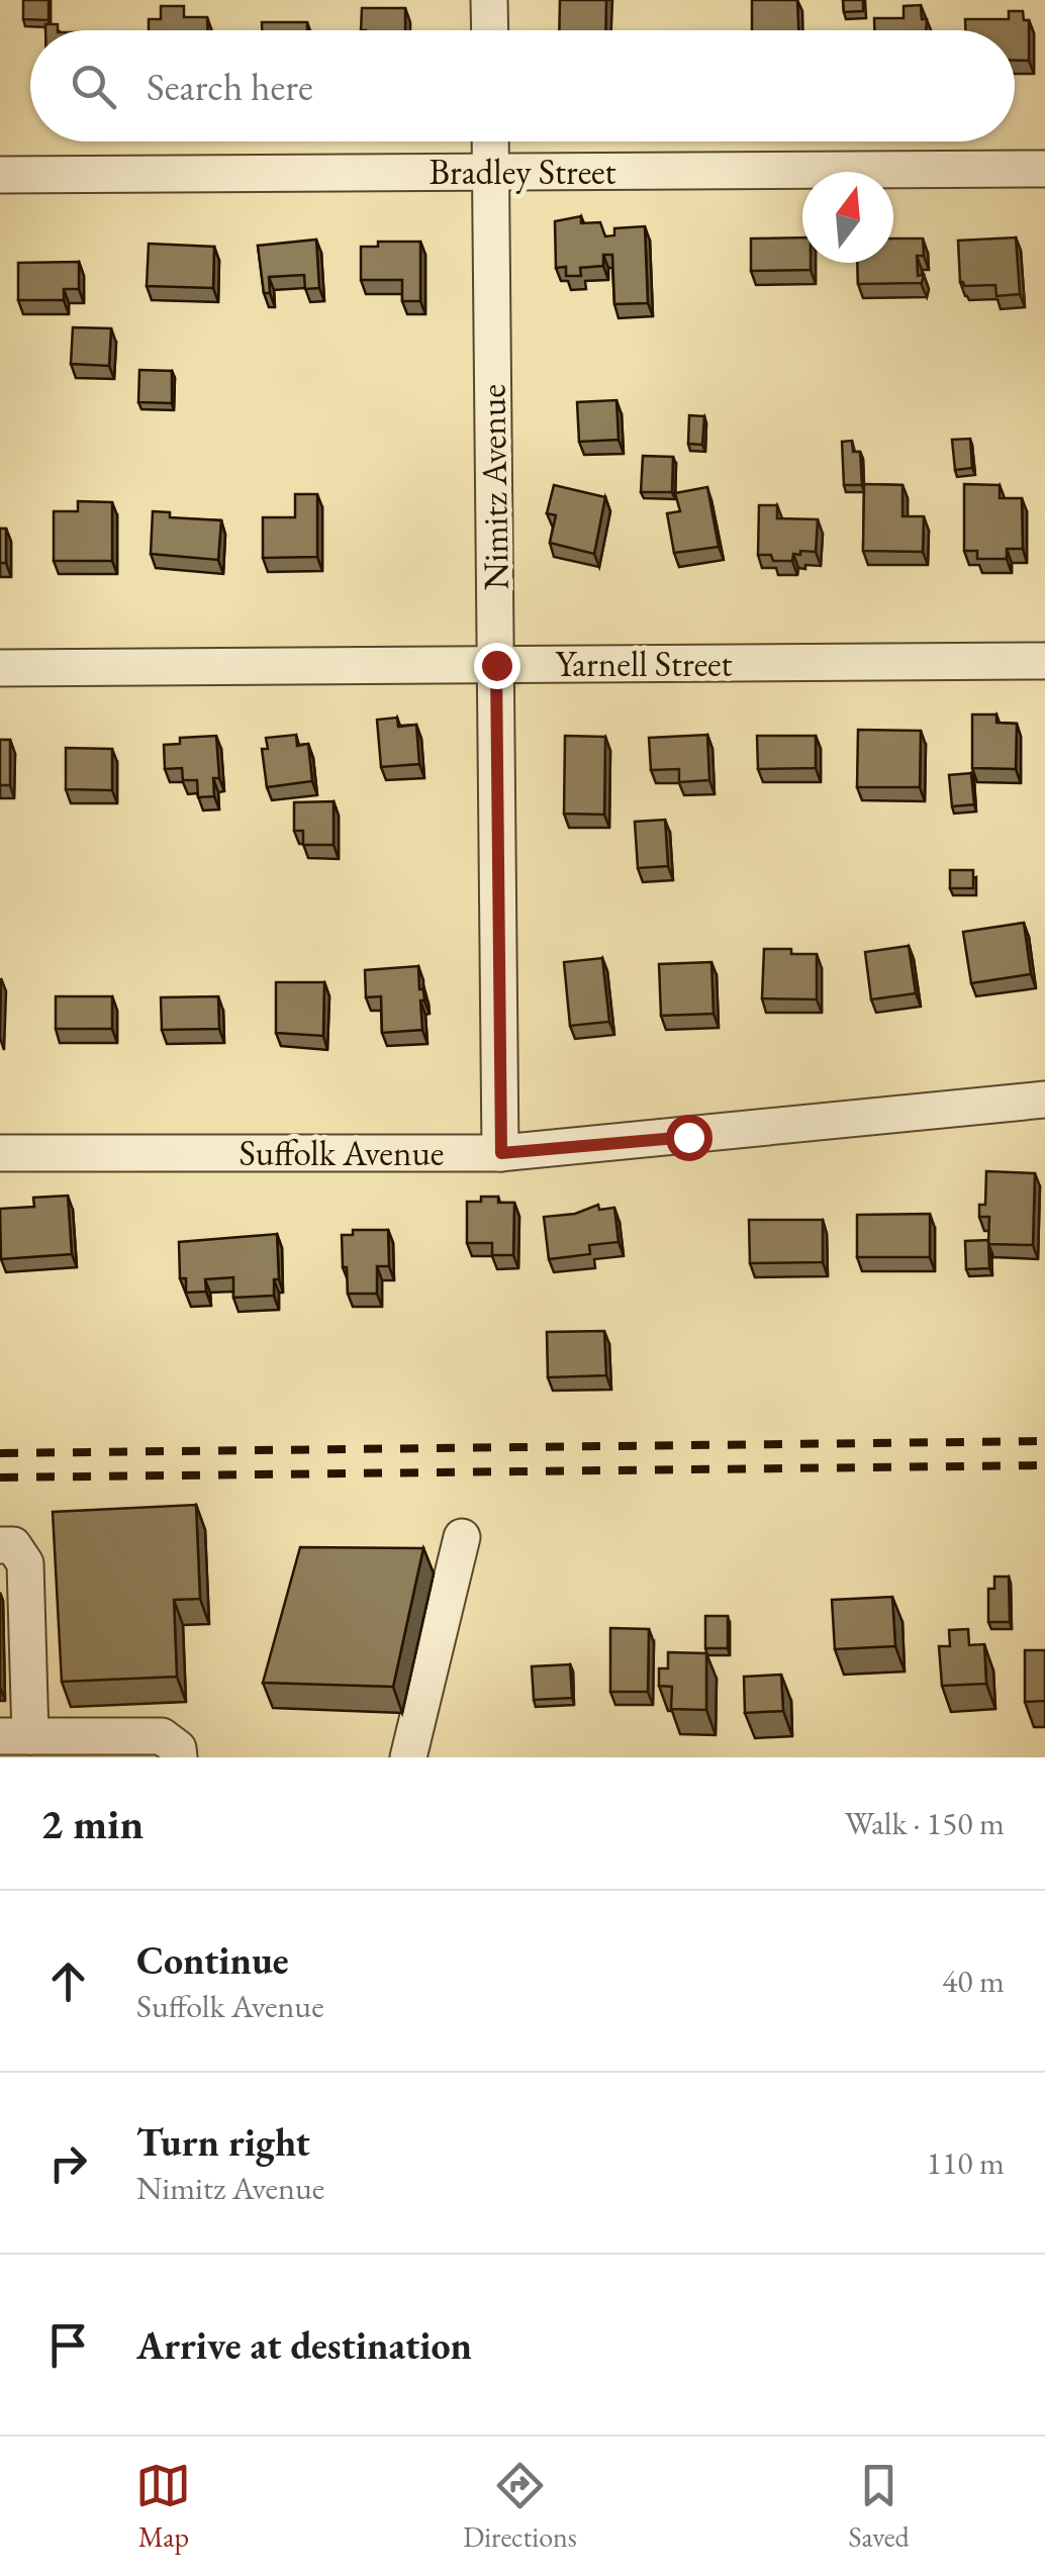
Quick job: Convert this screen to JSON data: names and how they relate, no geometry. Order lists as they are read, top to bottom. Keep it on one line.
{"streets":{"street":["Bradley Street","Nimitz Avenue","Yarnell Street","Suffolk Avenue"]},"crossings":[["Bradley Street","Nimitz Avenue"],["Nimitz Avenue","Yarnell Street"],["Nimitz Avenue","Suffolk Avenue"]],"north":"top","page":{"search":"Search here","heading":["2 min","Walk · 150 m"],"list":[["Continue","Suffolk Avenue","40 m"],["Turn right","Nimitz Avenue","110 m"],"Arrive at destination"],"nav":["Map","Directions","Saved"]}}
